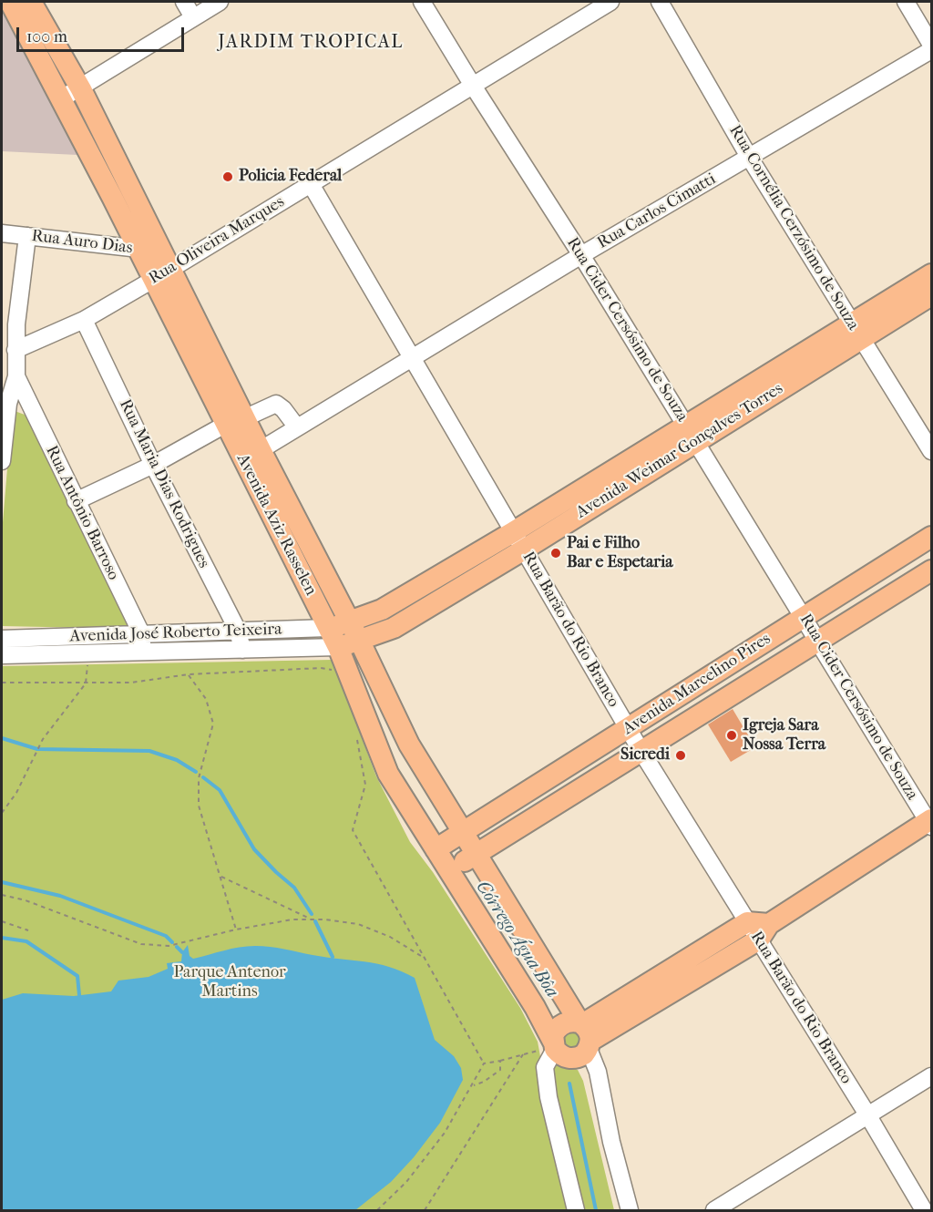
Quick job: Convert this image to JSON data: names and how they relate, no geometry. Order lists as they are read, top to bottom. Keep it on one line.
{"streets":{"main road":["Avenida Weimar Gonçalves Torres","Avenida Aziz Rasselen","Avenida José Roberto Teixeira","Avenida Marcelino Pires"],"street":["Rua Carlos Cimatti","Rua Cornélia Cerzósimo de Souza","Rua Oliveira Marques","Rua Auro Dias","Rua Cider Cersósimo de Souza","Rua Maria Dias Rodrigues","Rua Antônio Barroso","Rua Barão do Rio Branco"]},"crossings":[["Rua Carlos Cimatti","Rua Cornélia Cerzósimo de Souza"],["Rua Carlos Cimatti","Rua Cider Cersósimo de Souza"],["Rua Carlos Cimatti","Avenida Aziz Rasselen"],["Rua Carlos Cimatti","Rua Barão do Rio Branco"],["Rua Cornélia Cerzósimo de Souza","Avenida Weimar Gonçalves Torres"],["Rua Oliveira Marques","Rua Auro Dias"],["Rua Oliveira Marques","Rua Cider Cersósimo de Souza"],["Rua Oliveira Marques","Rua Maria Dias Rodrigues"],["Rua Oliveira Marques","Avenida Aziz Rasselen"],["Rua Oliveira Marques","Rua Barão do Rio Branco"],["Rua Auro Dias","Avenida Aziz Rasselen"],["Rua Cider Cersósimo de Souza","Avenida Weimar Gonçalves Torres"],["Rua Cider Cersósimo de Souza","Avenida Marcelino Pires"],["Avenida Weimar Gonçalves Torres","Avenida Aziz Rasselen"],["Avenida Weimar Gonçalves Torres","Rua Barão do Rio Branco"],["Avenida Weimar Gonçalves Torres","Avenida José Roberto Teixeira"],["Rua Maria Dias Rodrigues","Avenida José Roberto Teixeira"],["Rua Antônio Barroso","Avenida José Roberto Teixeira"],["Avenida Aziz Rasselen","Avenida José Roberto Teixeira"],["Avenida Aziz Rasselen","Avenida Marcelino Pires"],["Rua Barão do Rio Branco","Avenida Marcelino Pires"]],"districts":["JARDIM TROPICAL"],"water":["Córrego Água Bôa"],"parks":["Parque Antenor Martins"],"places":["Policia Federal","Pai e Filho Bar e Espetaria","Igreja Sara Nossa Terra","Sicredi"],"scale_bar":"100 m"}
